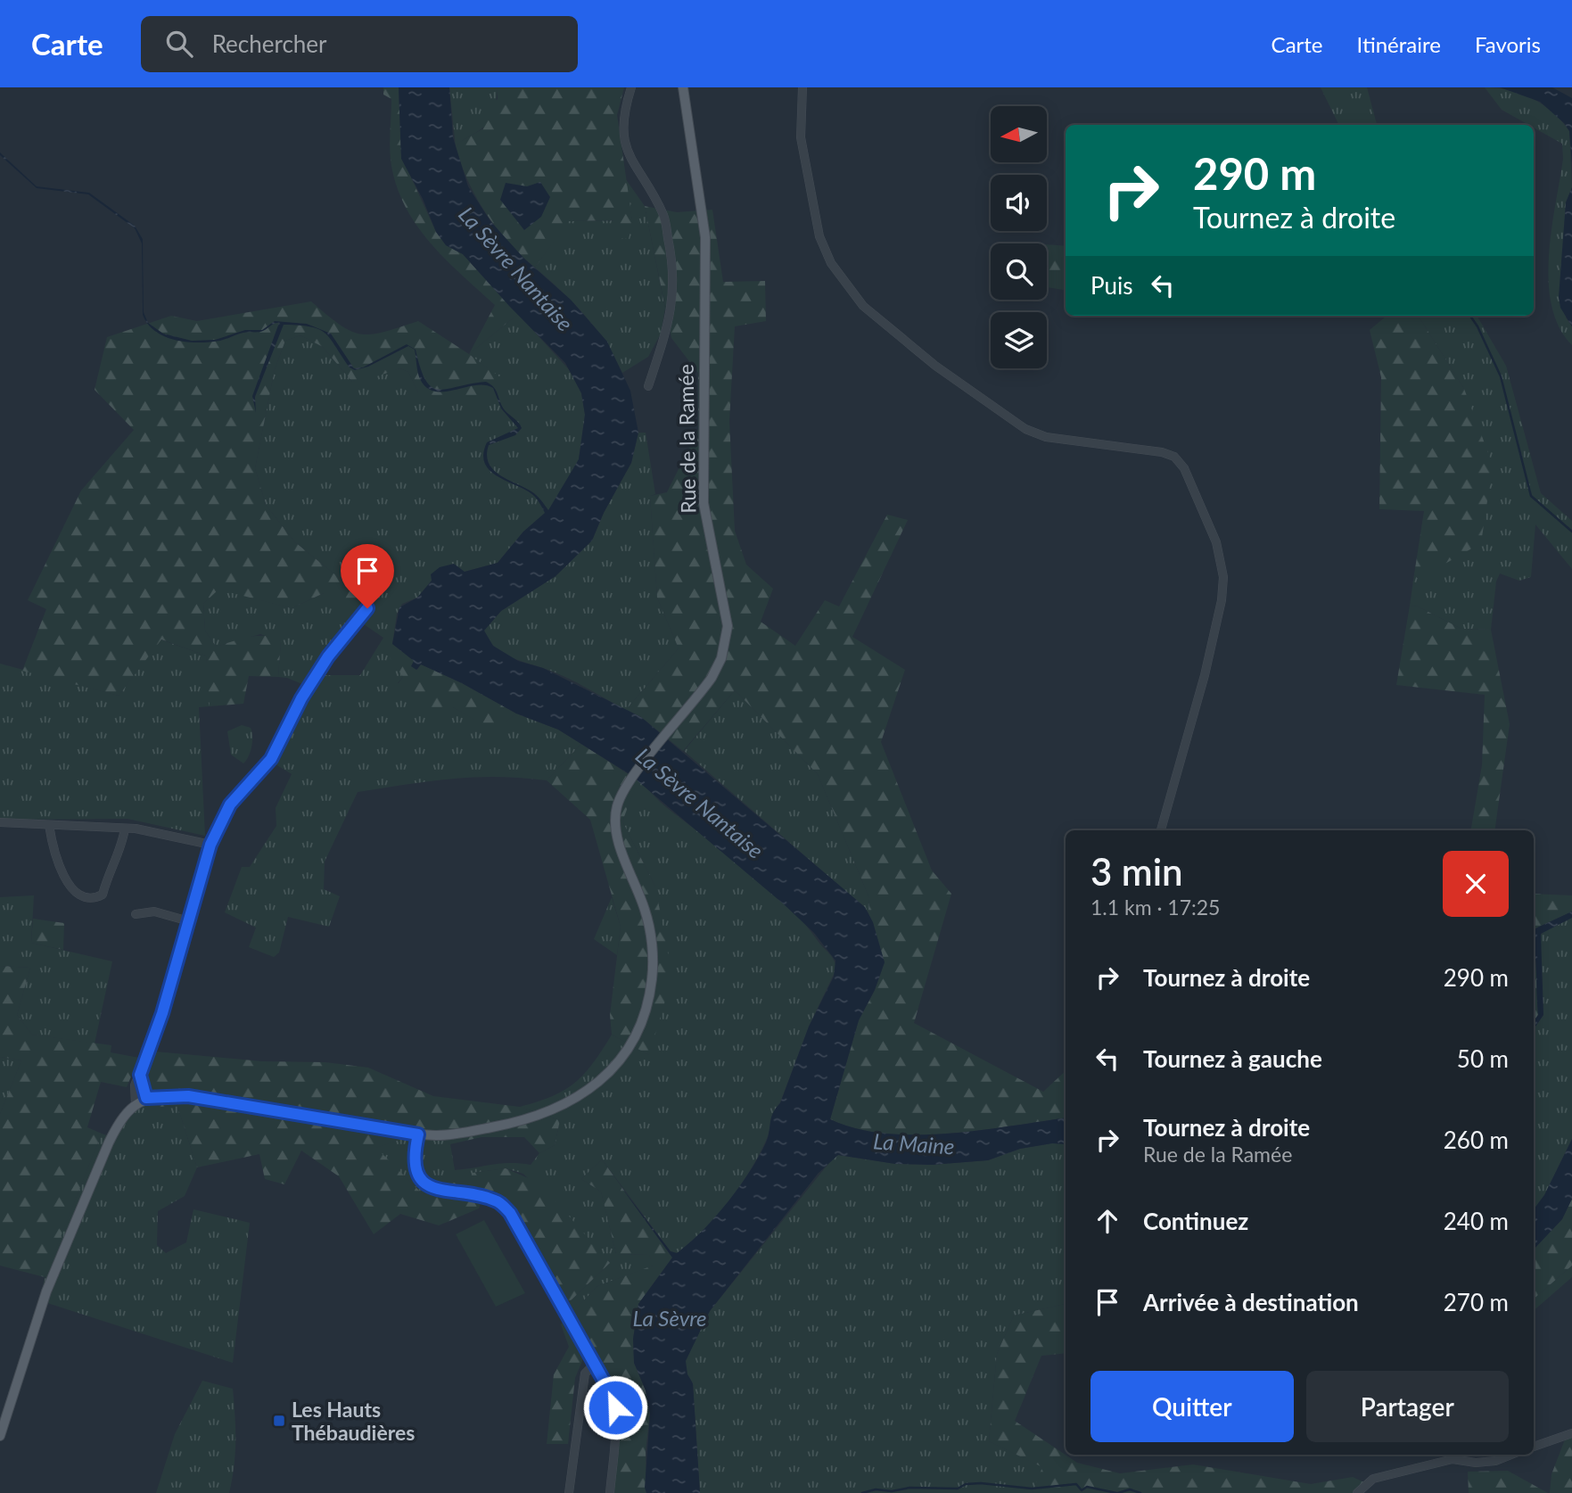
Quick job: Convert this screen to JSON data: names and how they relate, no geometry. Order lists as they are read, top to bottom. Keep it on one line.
{"streets":{"main road":["Rue de la Ramée"]},"water":["La Sèvre Nantaise","La Maine","La Sèvre"],"places":{"transit":["Les Hauts Thébaudières"]},"north":"left","page":{"header":"Carte","search":"Rechercher","nav":["Carte","Itinéraire","Favoris"],"turn":["290 m","Tournez à droite"],"then":"Puis","heading":["3 min","1.1 km · 17:25"],"list":[{"name":"Tournez à droite","value":"290 m"},{"name":"Tournez à gauche","value":"50 m"},{"name":"Tournez à droite","note":"Rue de la Ramée","value":"260 m"},{"name":"Continuez","value":"240 m"},{"name":"Arrivée à destination","value":"270 m"}],"buttons":["Quitter","Partager"]}}
